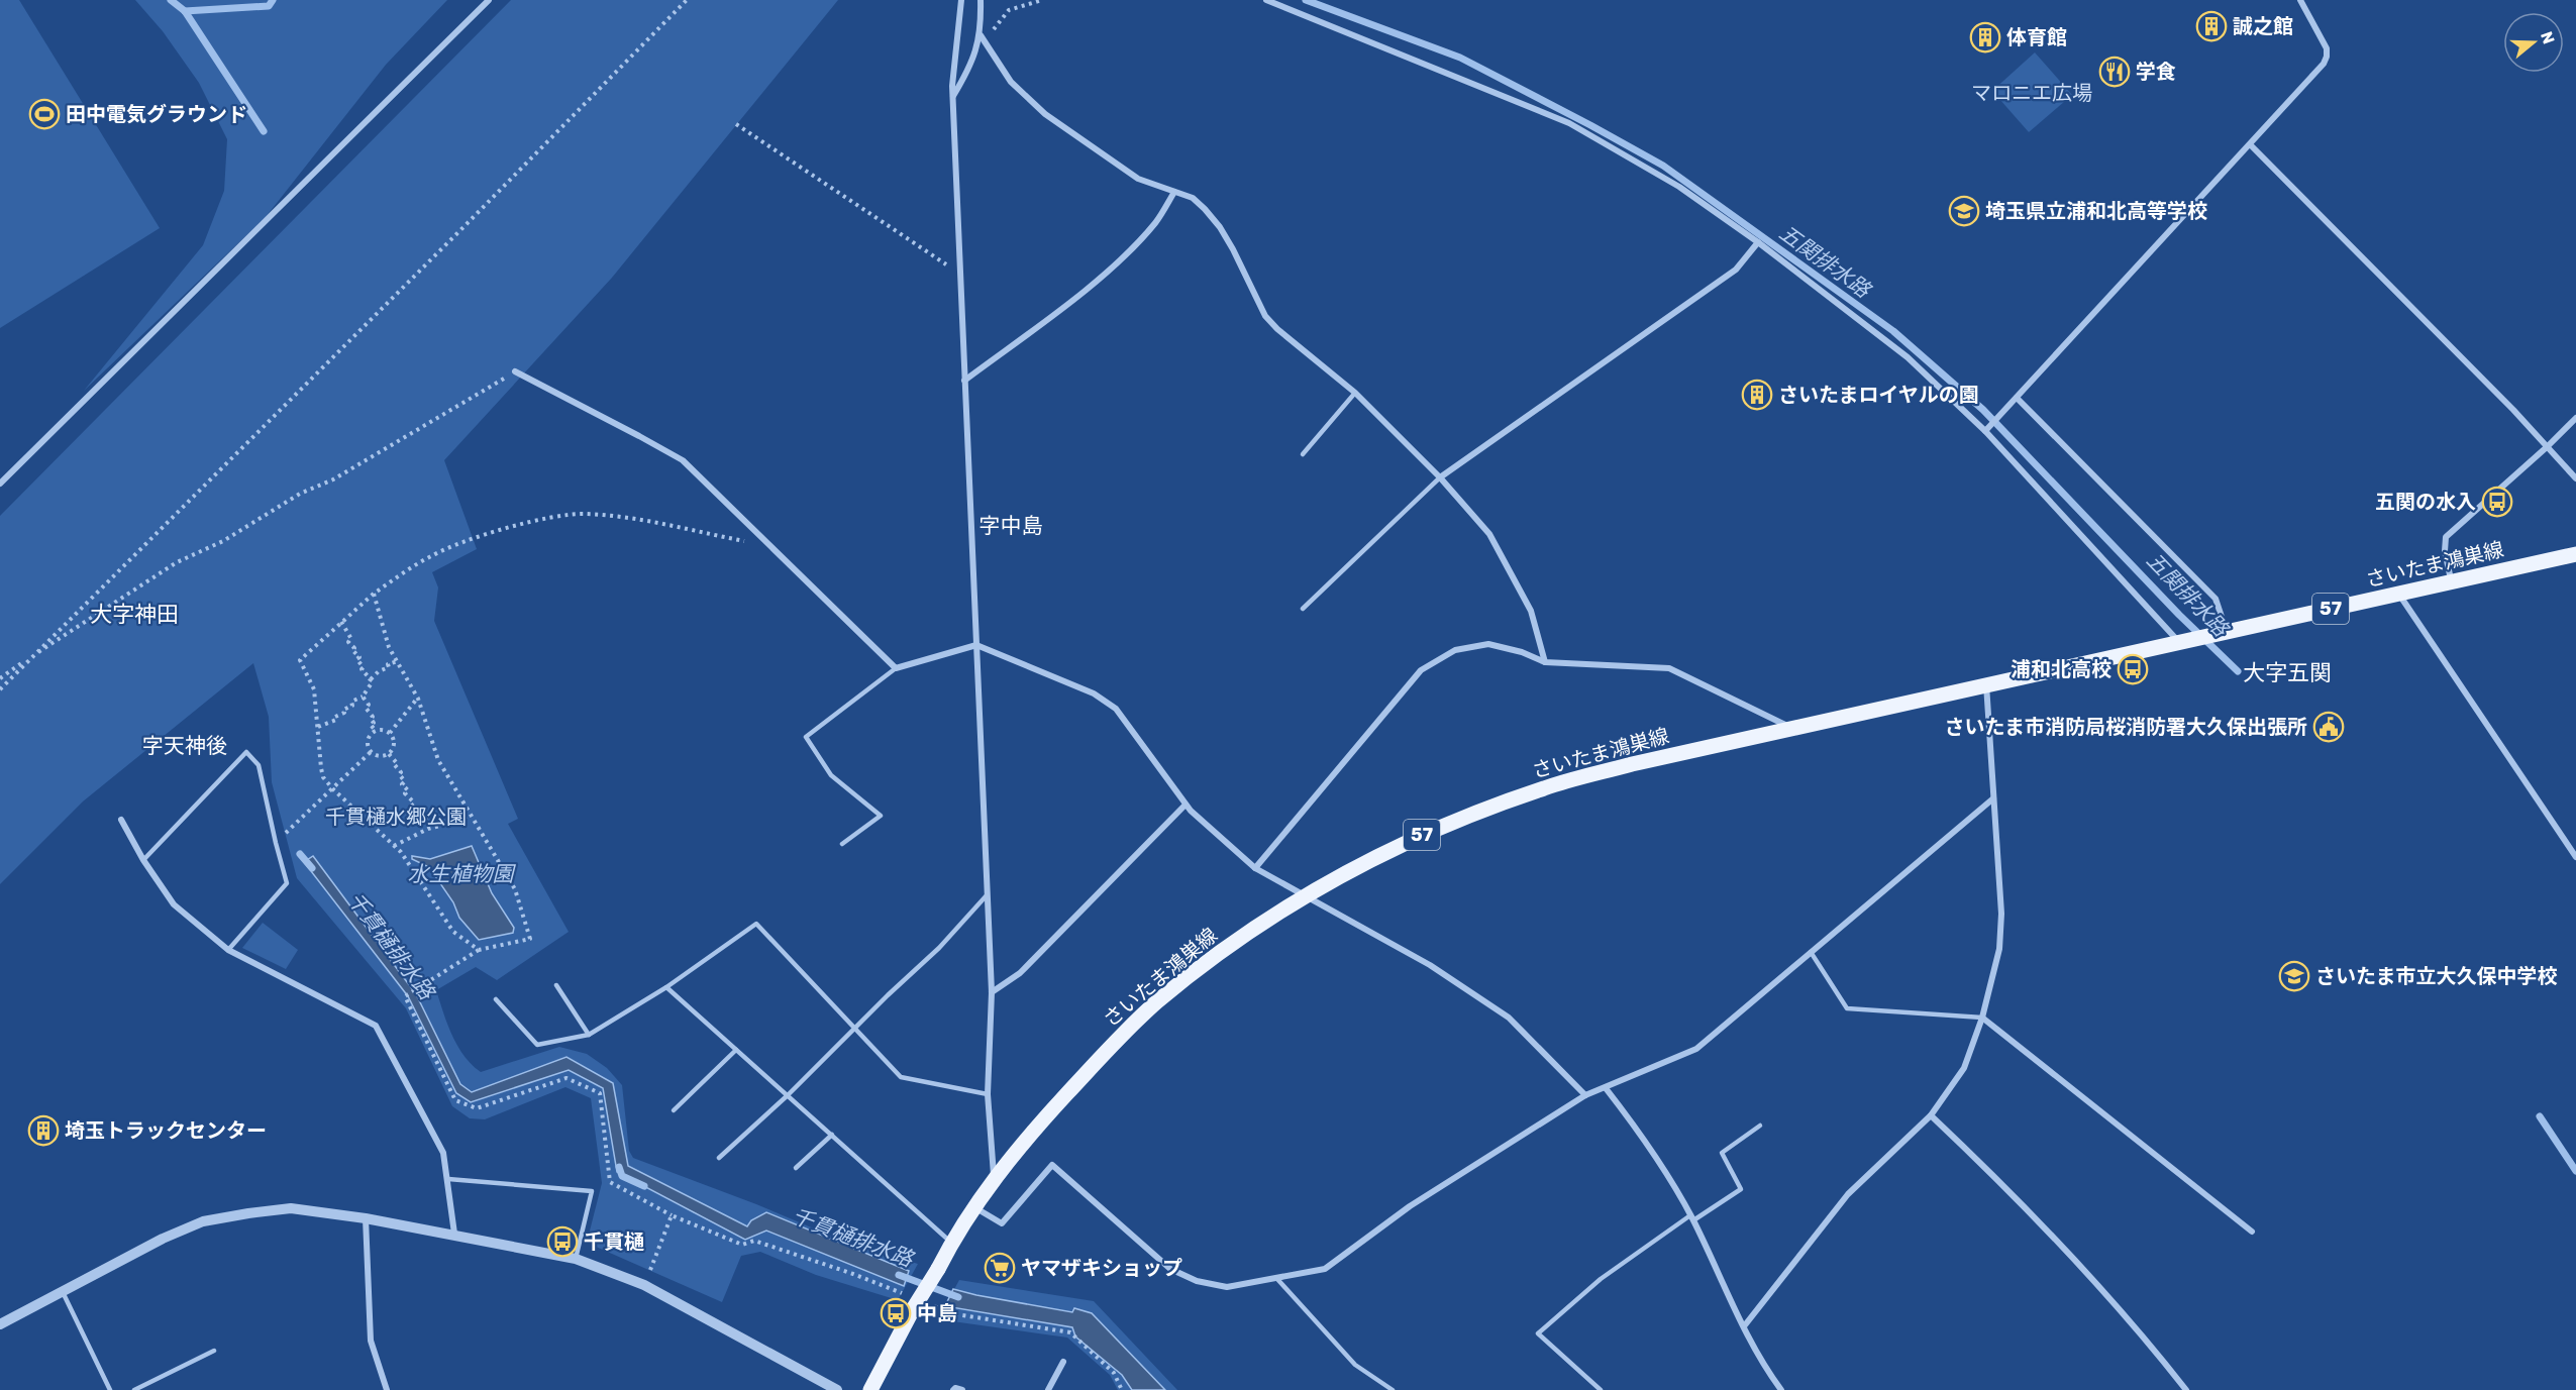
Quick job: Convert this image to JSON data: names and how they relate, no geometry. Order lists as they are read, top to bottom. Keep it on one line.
{"streets":{"main road":["さいたま鴻巣線","57"]},"districts":["字中島","大字神田","大字五関","字天神後"],"water":["五関排水路","水生植物園","千貫樋排水路"],"parks":["マロニエ広場","千貫樋水郷公園"],"places":{"building":["誠之館","体育館","さいたまロイヤルの園","埼玉トラックセンター"],"restaurant":["学食"],"sports":["田中電気グラウンド"],"school or university":["埼玉県立浦和北高等学校","さいたま市立大久保中学校"],"bus stop":["五関の水入","浦和北高校","千貫樋","中島"],"public building":["さいたま市消防局桜消防署大久保出張所"],"supermarket":["ヤマザキショップ"]},"north":"right"}
